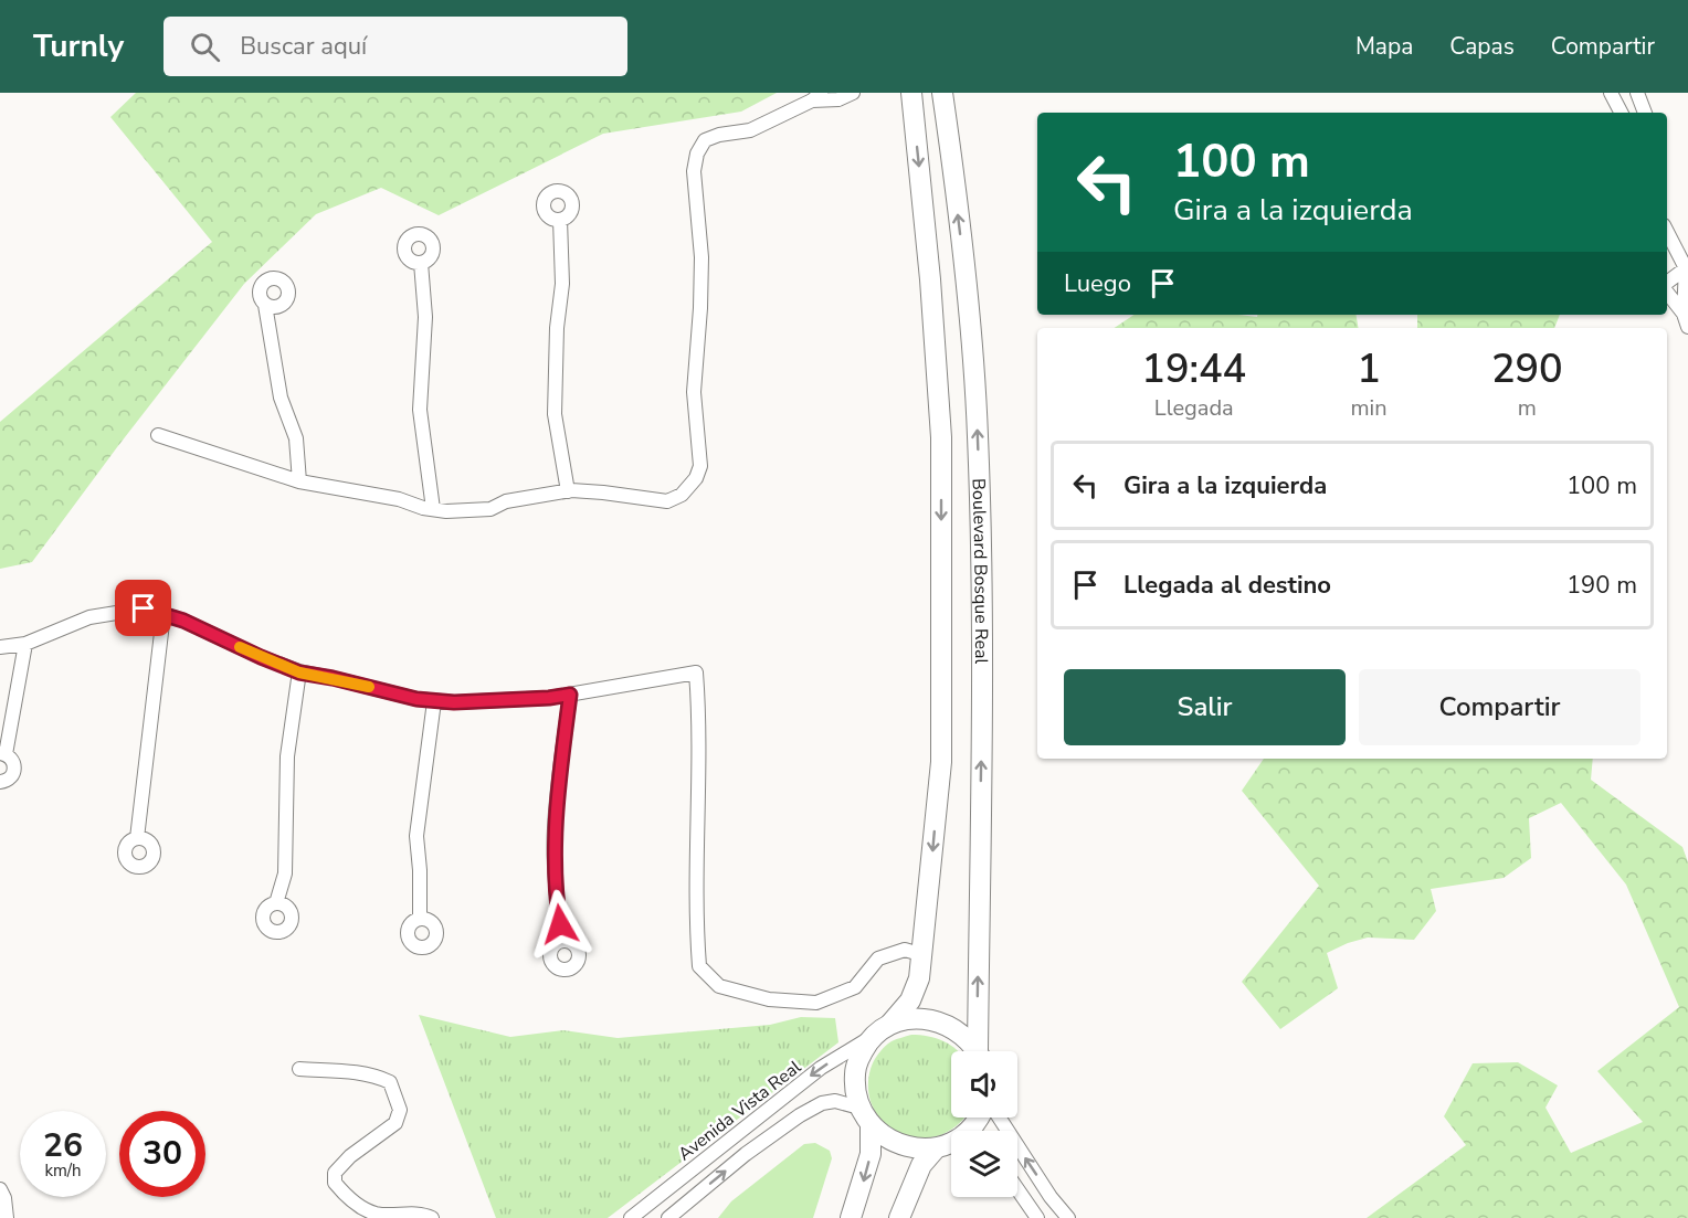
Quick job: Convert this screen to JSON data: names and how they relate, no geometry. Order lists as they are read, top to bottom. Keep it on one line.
{"streets":{"street":["Boulevard Bosque Real","Avenida Vista Real"]},"page":{"header":"Turnly","search":"Buscar aquí","nav":["Mapa","Capas","Compartir"],"turn":["100 m","Gira a la izquierda"],"then":"Luego","eta":["19:44","Llegada","1","min","290","m"],"list":[{"name":"Gira a la izquierda","value":"100 m"},{"name":"Llegada al destino","value":"190 m"}],"buttons":["Salir","Compartir"],"speed":"26 km/h","limit":"30"}}
